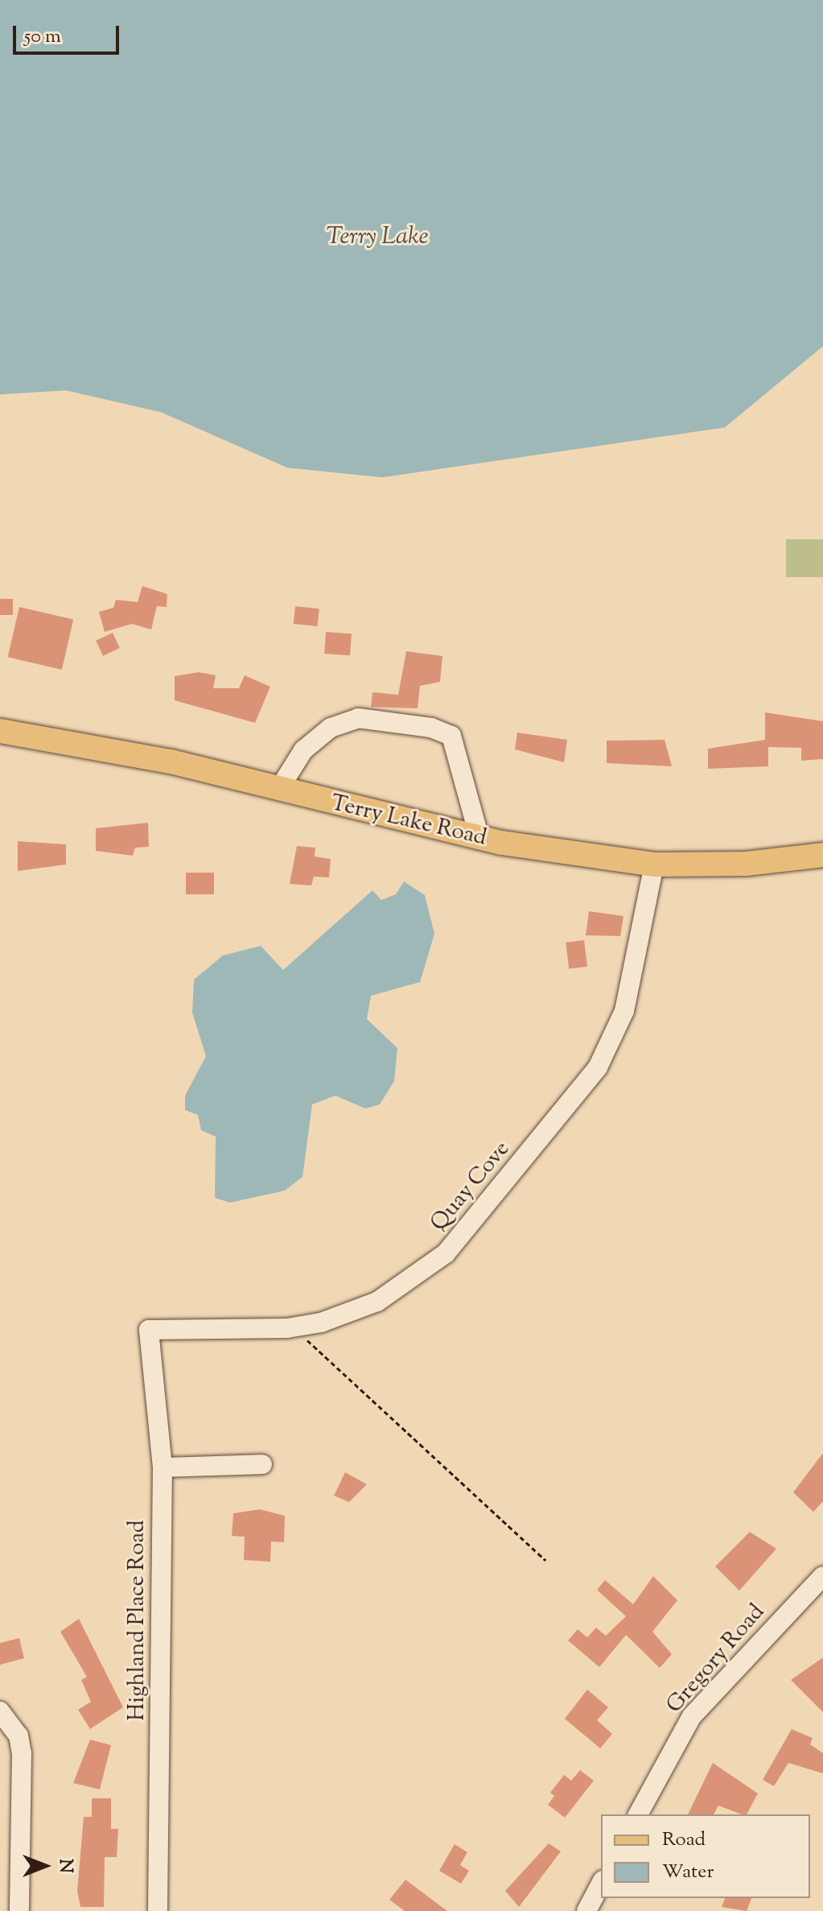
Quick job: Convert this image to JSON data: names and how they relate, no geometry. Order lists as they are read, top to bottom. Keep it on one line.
{"streets":{"main road":["Terry Lake Road"],"street":["Quay Cove","Highland Place Road","Gregory Road"]},"crossings":[["Terry Lake Road","Quay Cove"],["Quay Cove","Highland Place Road"]],"water":["Terry Lake"],"legend":["Road","Water"],"scale_bar":"50 m","north":"right"}
